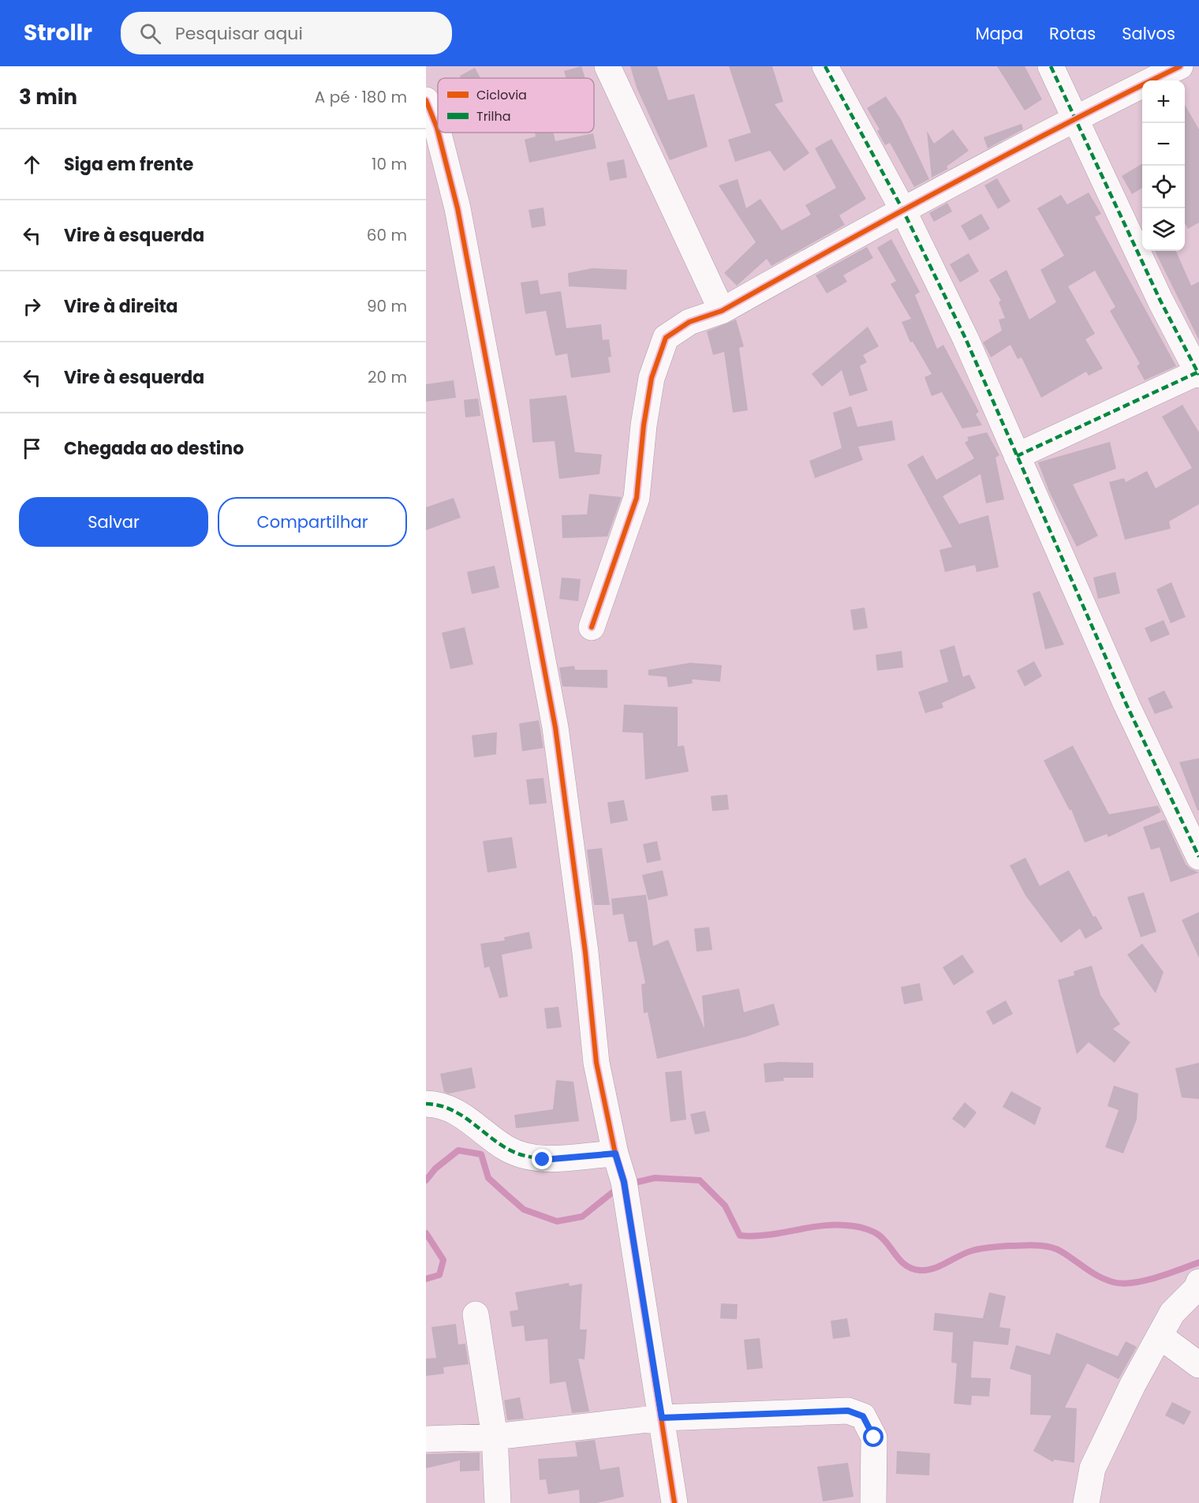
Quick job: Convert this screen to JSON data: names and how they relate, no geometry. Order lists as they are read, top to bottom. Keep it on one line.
{"legend":["Ciclovia","Trilha"],"page":{"header":"Strollr","search":"Pesquisar aqui","nav":["Mapa","Rotas","Salvos"],"heading":["3 min","A pé · 180 m"],"map_buttons":["+","−"],"list":[["Siga em frente","10 m"],["Vire à esquerda","60 m"],["Vire à direita","90 m"],["Vire à esquerda","20 m"],"Chegada ao destino"],"buttons":["Salvar","Compartilhar"]}}
